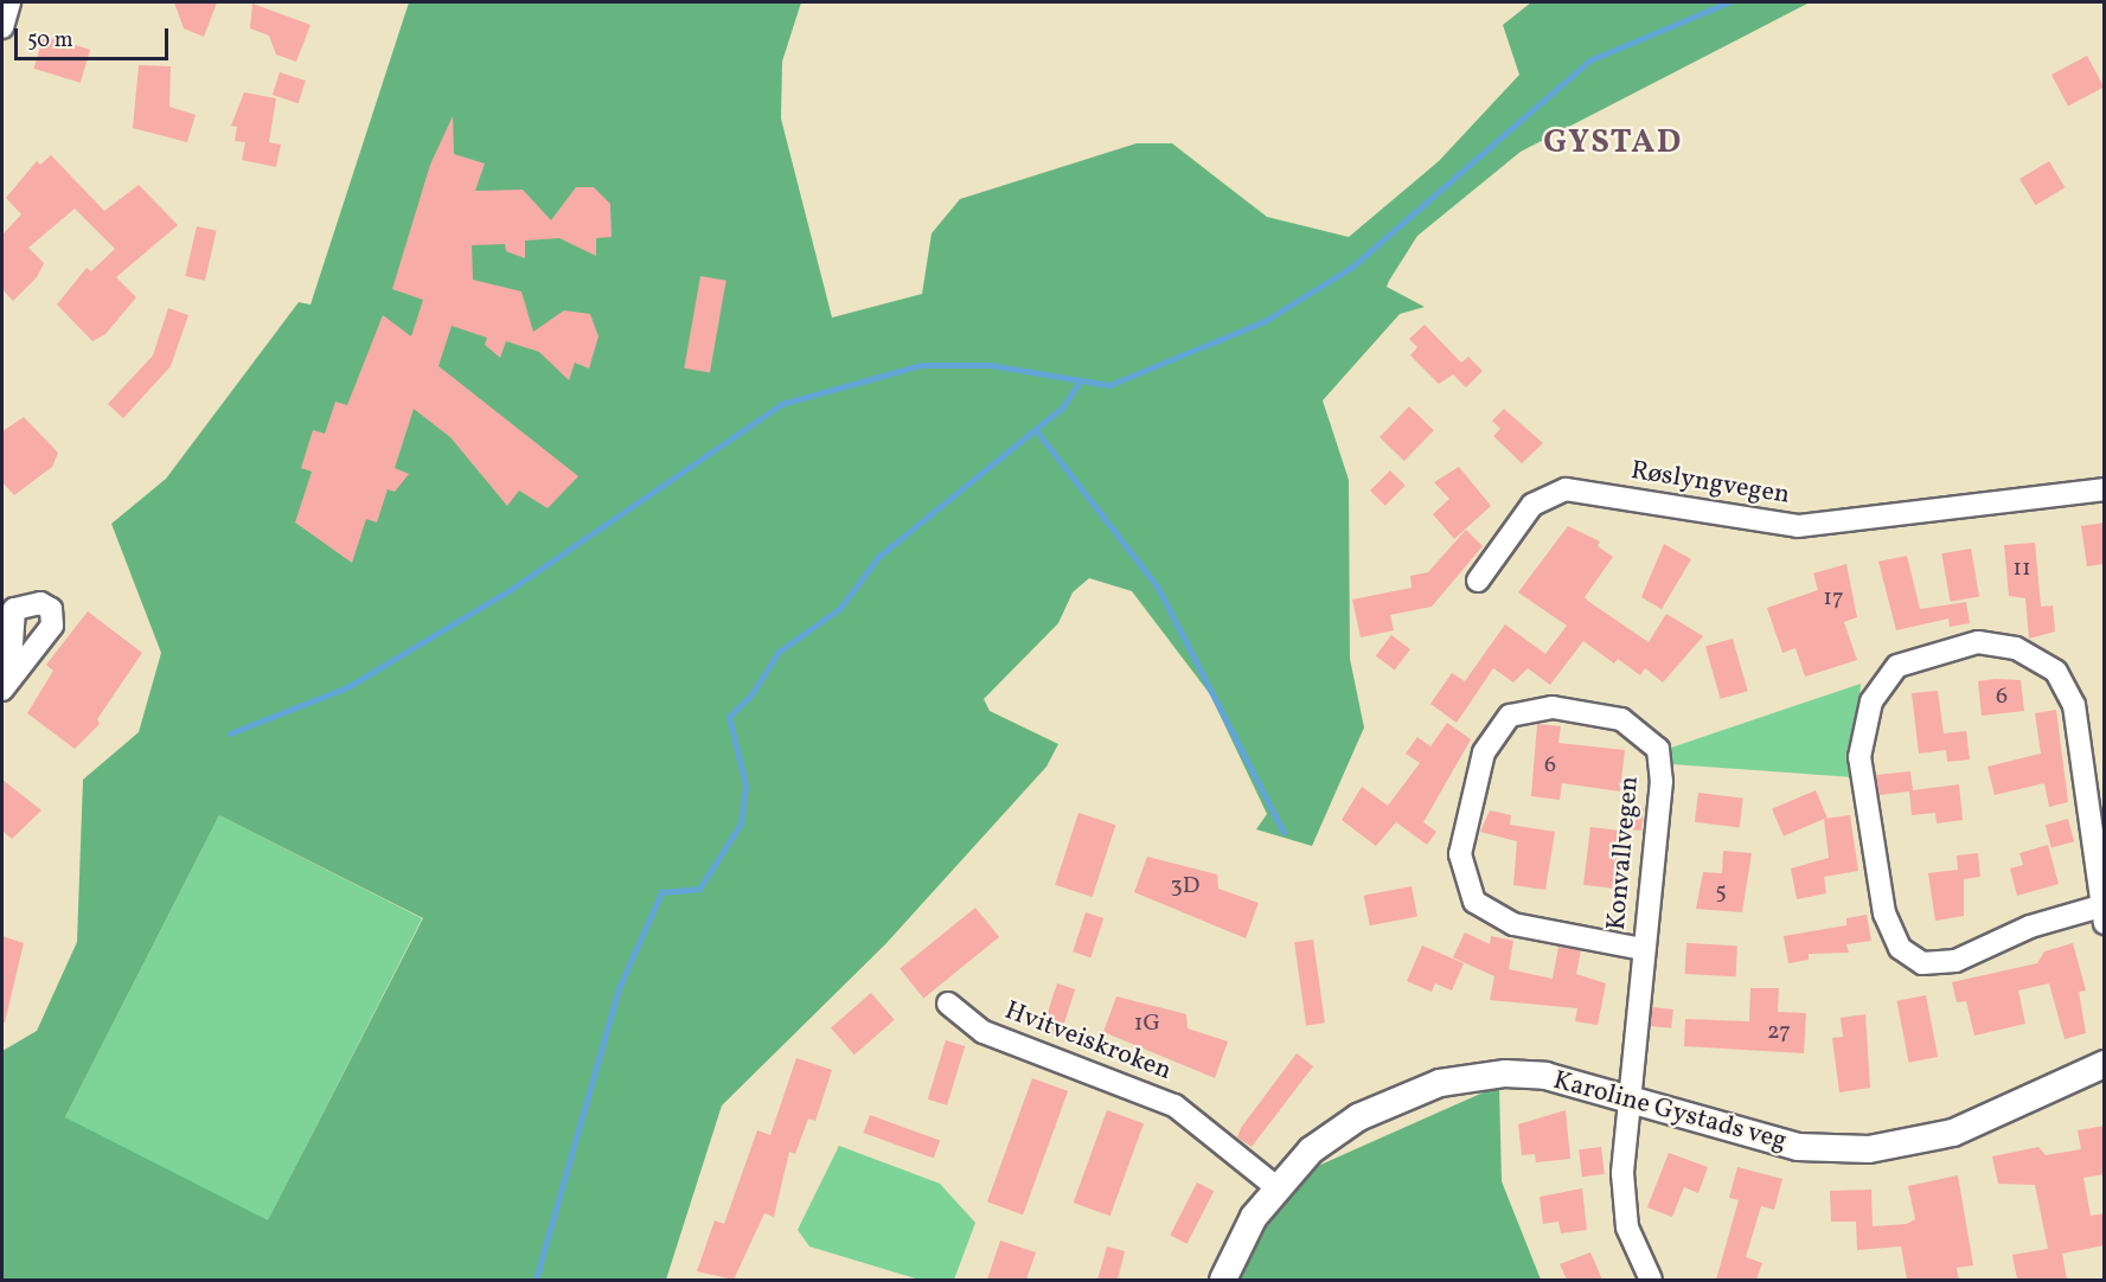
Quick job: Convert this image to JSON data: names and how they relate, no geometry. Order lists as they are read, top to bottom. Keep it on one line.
{"streets":{"street":["Røslyngvegen","Konvallvegen","Hvitveiskroken","Karoline Gystads veg"]},"crossings":[["Konvallvegen","Karoline Gystads veg"],["Hvitveiskroken","Karoline Gystads veg"]],"districts":["GYSTAD"],"house_numbers":["11","17","6","6","3D","5","1G","27"],"scale_bar":"50 m"}
